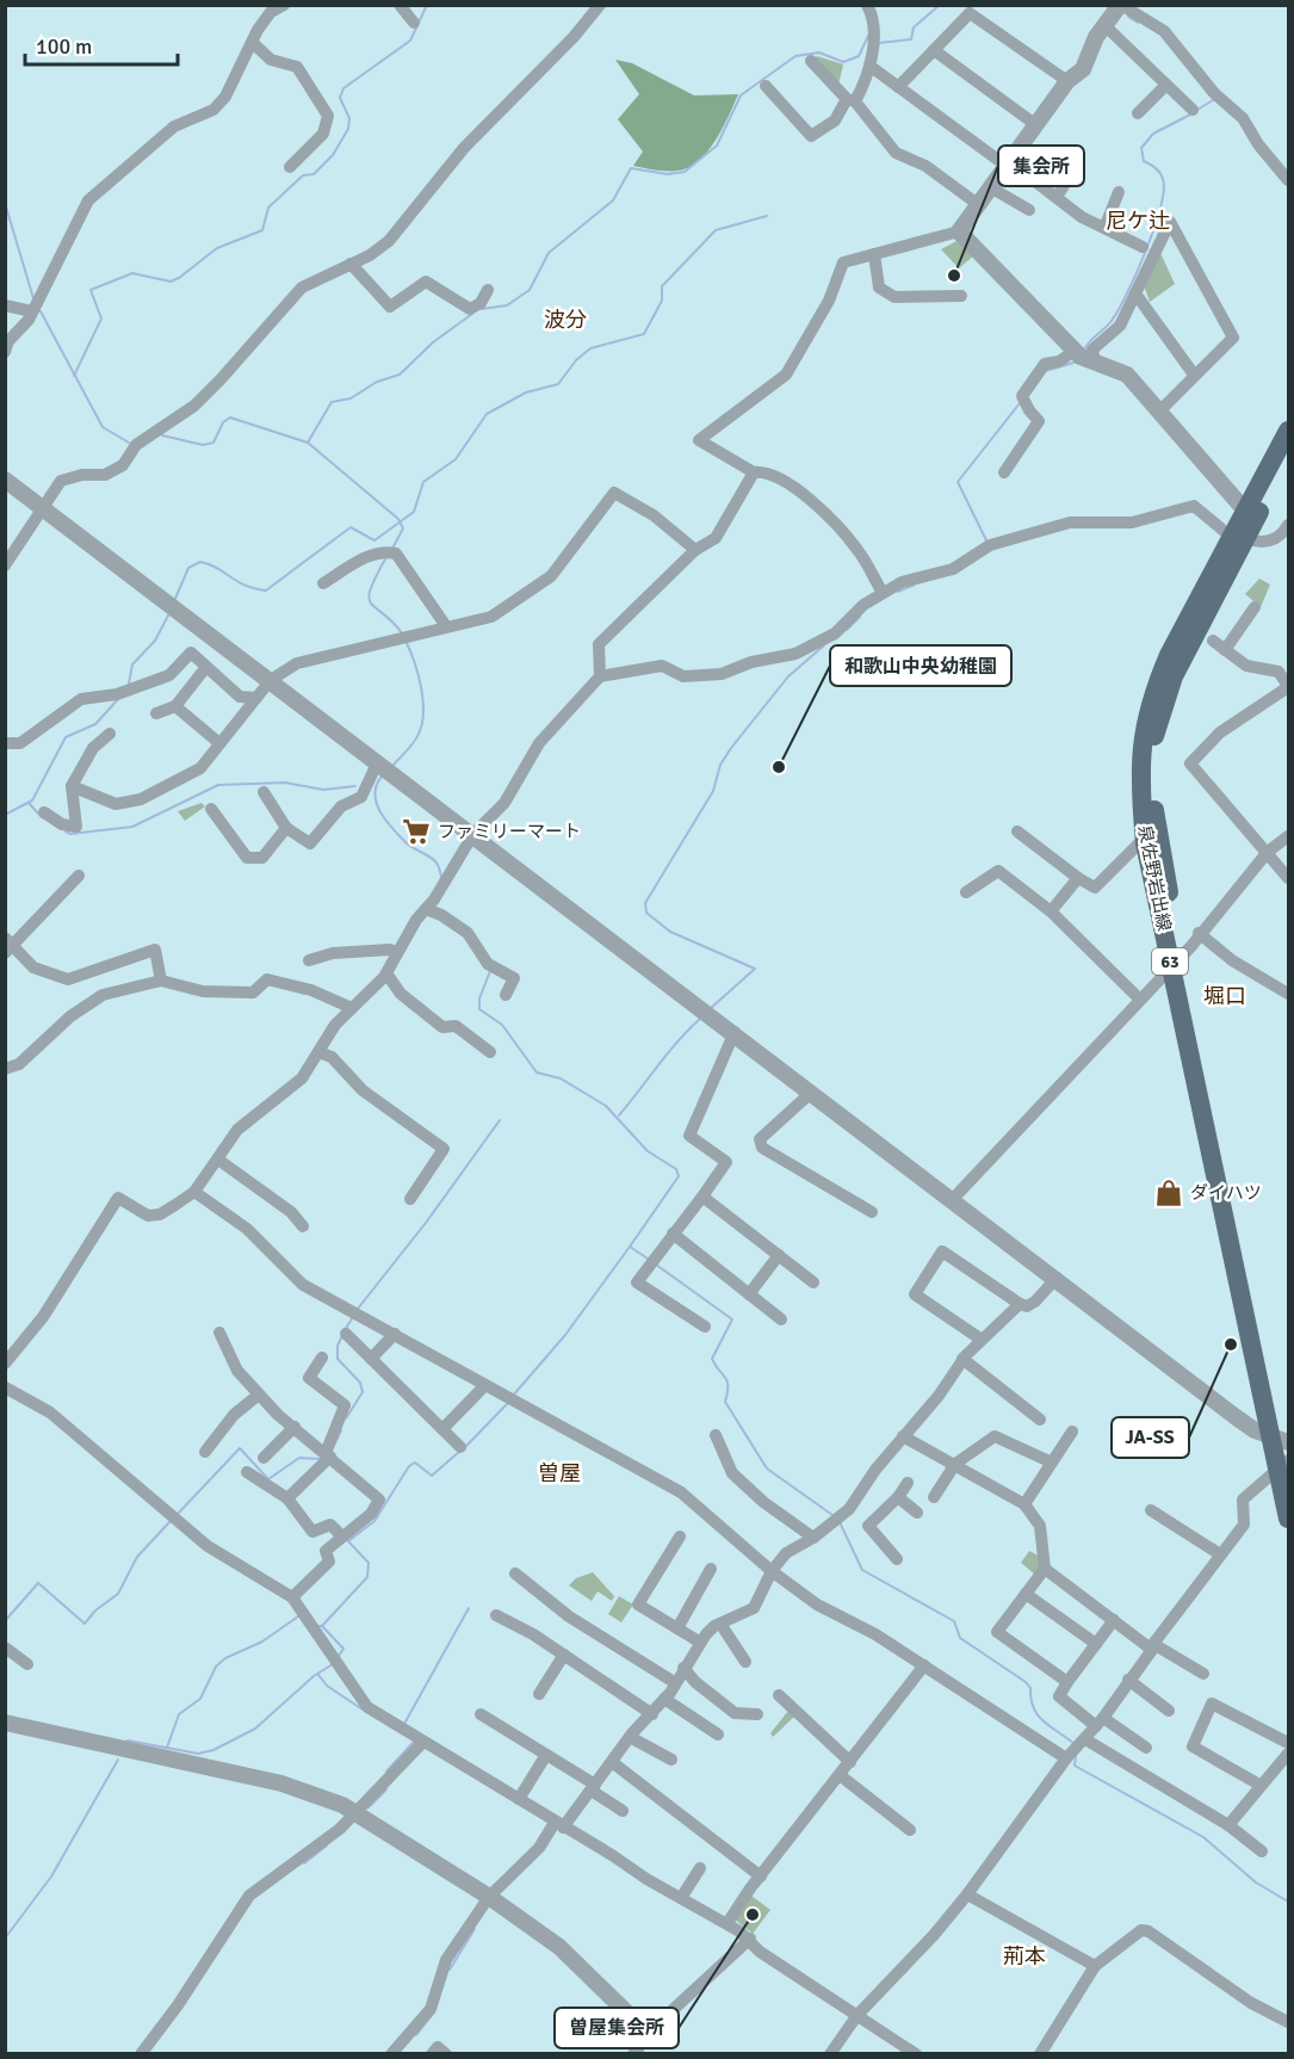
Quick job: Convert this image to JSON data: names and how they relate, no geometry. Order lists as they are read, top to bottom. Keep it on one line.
{"streets":{"main road":["泉佐野岩出線","63"]},"districts":["尼ケ辻","波分","堀口","曽屋","荊本"],"places":{"other":["集会所","和歌山中央幼稚園","JA-SS","曽屋集会所"],"supermarket":["ファミリーマート"],"shop":["ダイハツ"]},"scale_bar":"100 m"}
